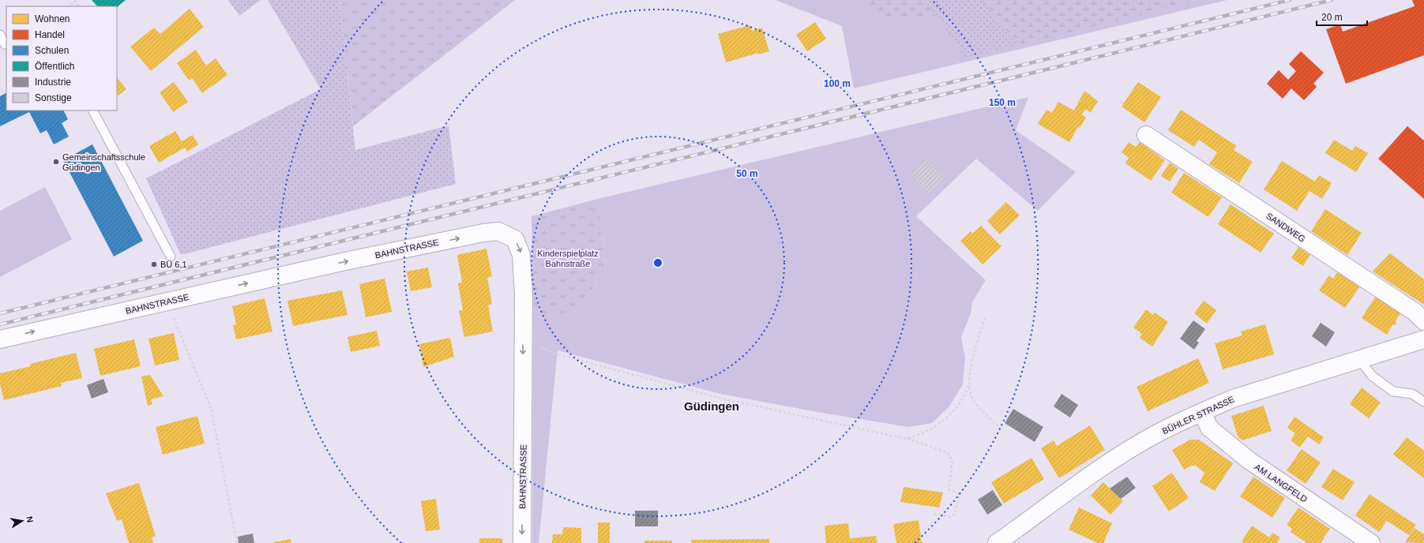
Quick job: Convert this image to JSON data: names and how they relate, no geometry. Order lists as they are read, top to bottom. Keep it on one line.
{"streets":{"street":["SANDWEG","BAHNSTRASSE","BÜHLER STRASSE","AM LANGFELD"]},"crossings":[["BÜHLER STRASSE","AM LANGFELD"]],"districts":["Güdingen"],"parks":["Kinderspielplatz Bahnstraße"],"places":["Gemeinschaftsschule Güdingen","BÜ 6,1"],"legend":["Wohnen","Handel","Schulen","Öffentlich","Industrie","Sonstige"],"scale_bar":"20 m","north":"right","rings":["100 m","150 m","50 m"]}
